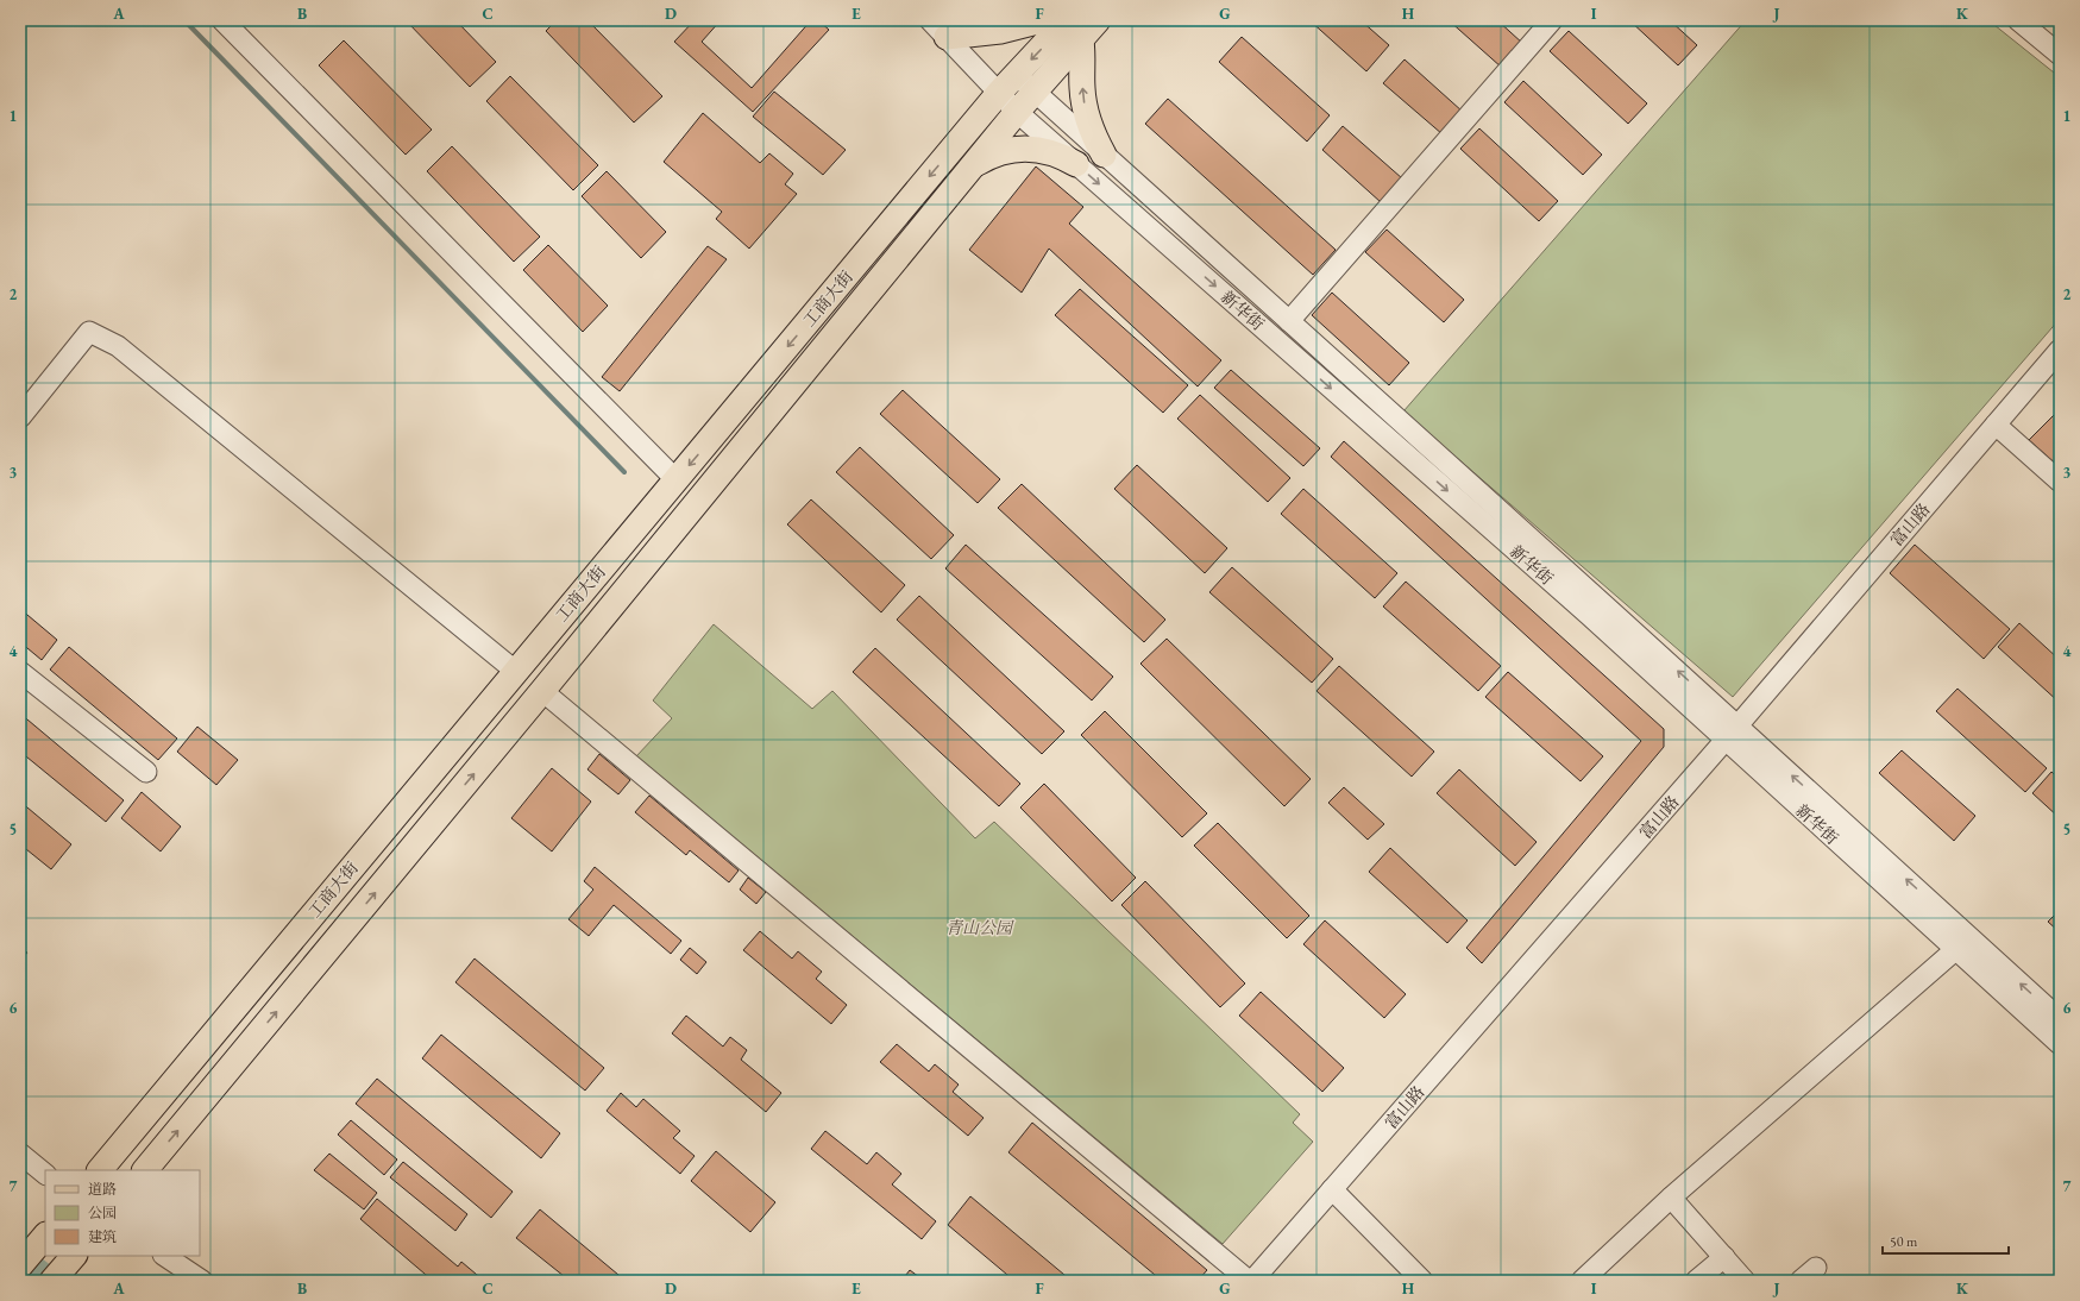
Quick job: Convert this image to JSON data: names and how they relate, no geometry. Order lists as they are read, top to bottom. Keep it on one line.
{"streets":{"main road":["工商大街"],"street":["新华街","富山路"]},"crossings":[["工商大街","新华街"],["新华街","富山路"]],"parks":["青山公园"],"legend":["道路","公园","建筑"],"scale_bar":"50 m","grid":{"columns":["A","B","C","D","E","F","G","H","I","J","K"],"rows":["1","2","3","4","5","6","7"]}}
